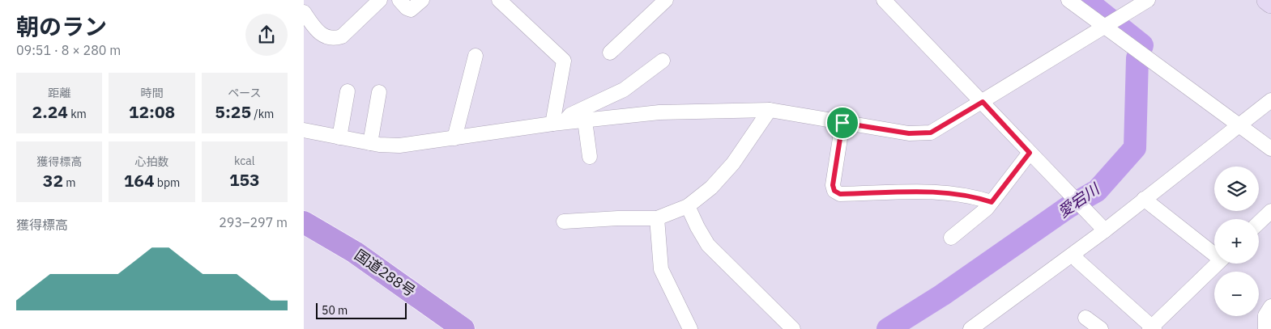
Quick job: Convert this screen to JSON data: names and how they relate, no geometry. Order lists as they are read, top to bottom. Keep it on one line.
{"streets":{"highway":["国道288号"]},"water":["愛宕川"],"scale_bar":"50 m","page":{"heading":["朝のラン","09:51 · 8 × 280 m"],"stats":[["距離","2.24 km"],["時間","12:08"],["ペース","5:25 /km"],["獲得標高","32 m"],["心拍数","164 bpm"],["kcal","153"]],"map_buttons":["+","−"],"chart":["獲得標高","293–297 m"],"scale":"50 m"}}
